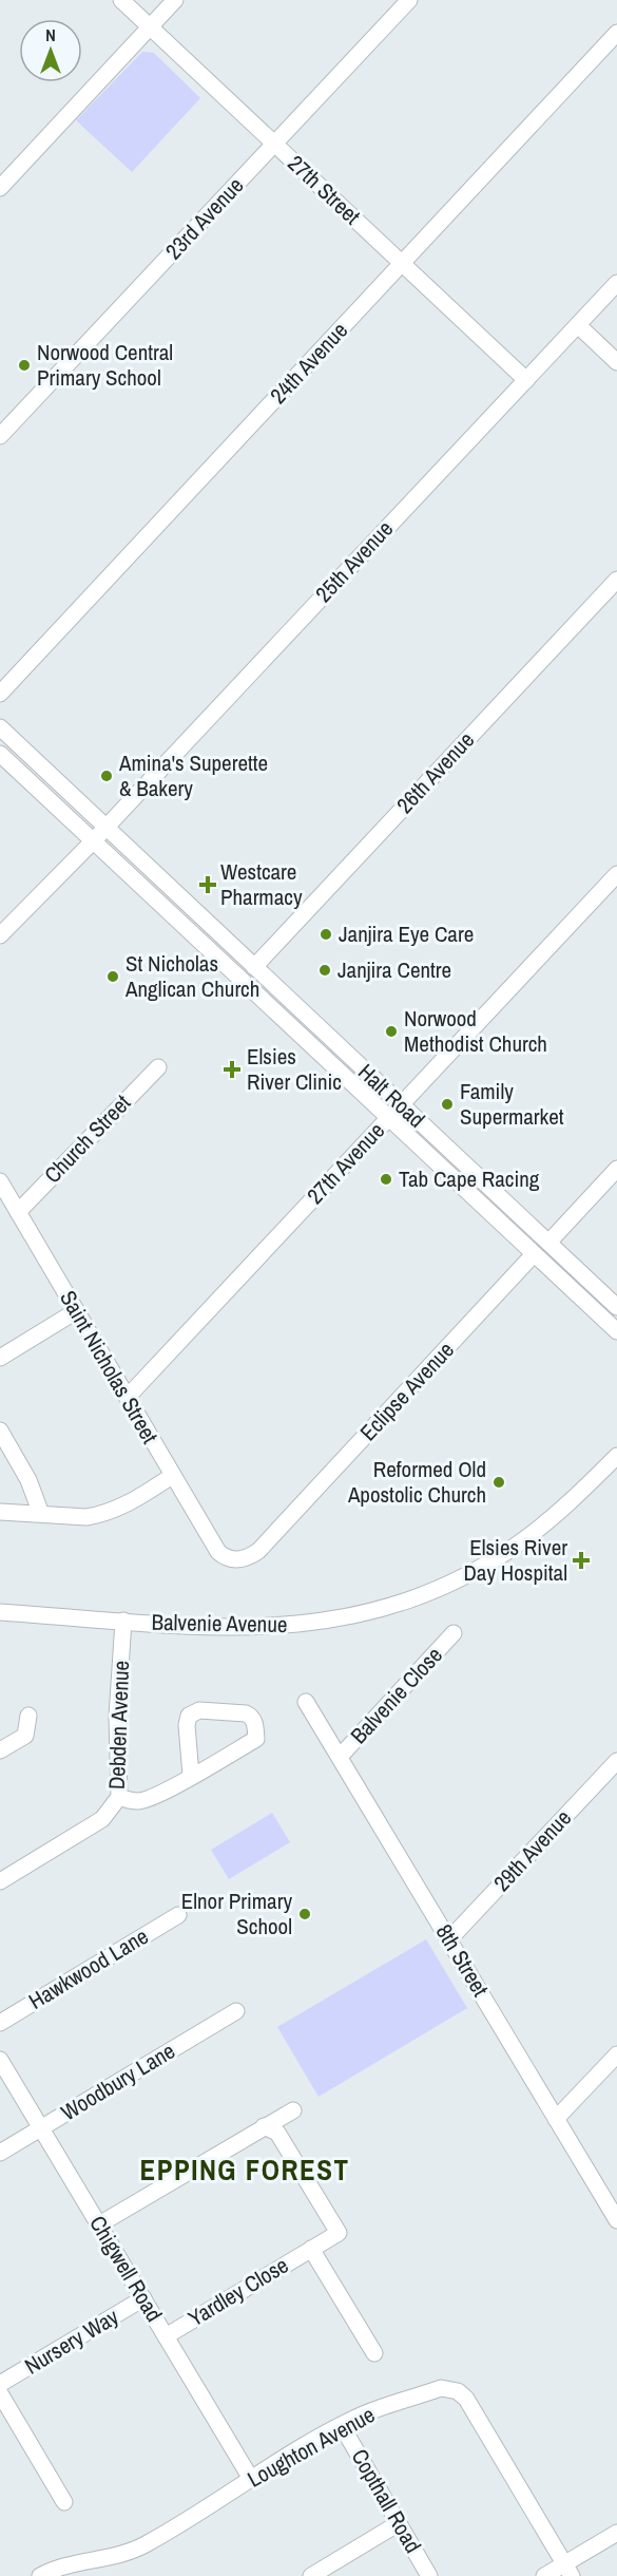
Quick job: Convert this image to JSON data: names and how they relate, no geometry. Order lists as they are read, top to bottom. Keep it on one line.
{"streets":{"street":["27th Street","23rd Avenue","24th Avenue","25th Avenue","26th Avenue","Halt Road","Church Street","27th Avenue","Saint Nicholas Street","Eclipse Avenue","Balvenie Avenue","Balvenie Close","Debden Avenue","29th Avenue","8th Street","Hawkwood Lane","Woodbury Lane","Chigwell Road","Yardley Close","Nursery Way","Loughton Avenue","Copthall Road"]},"crossings":[["27th Street","23rd Avenue"],["27th Street","24th Avenue"],["27th Street","25th Avenue"],["25th Avenue","Halt Road"],["26th Avenue","Halt Road"],["Halt Road","27th Avenue"],["Halt Road","Eclipse Avenue"],["Church Street","Saint Nicholas Street"],["27th Avenue","Saint Nicholas Street"],["Saint Nicholas Street","Eclipse Avenue"],["Balvenie Avenue","Debden Avenue"],["Balvenie Close","8th Street"],["29th Avenue","8th Street"],["Woodbury Lane","Chigwell Road"],["Chigwell Road","Yardley Close"],["Chigwell Road","Nursery Way"],["Chigwell Road","Loughton Avenue"],["Loughton Avenue","Copthall Road"]],"districts":["EPPING FOREST"],"places":{"other":["Norwood Central Primary School","Amina's Superette & Bakery","Janjira Eye Care","Janjira Centre","St Nicholas Anglican Church","Norwood Methodist Church","Family Supermarket","Tab Cape Racing","Reformed Old Apostolic Church","Elnor Primary School"],"health":["Westcare Pharmacy","Elsies River Clinic","Elsies River Day Hospital"]},"north":"top"}
